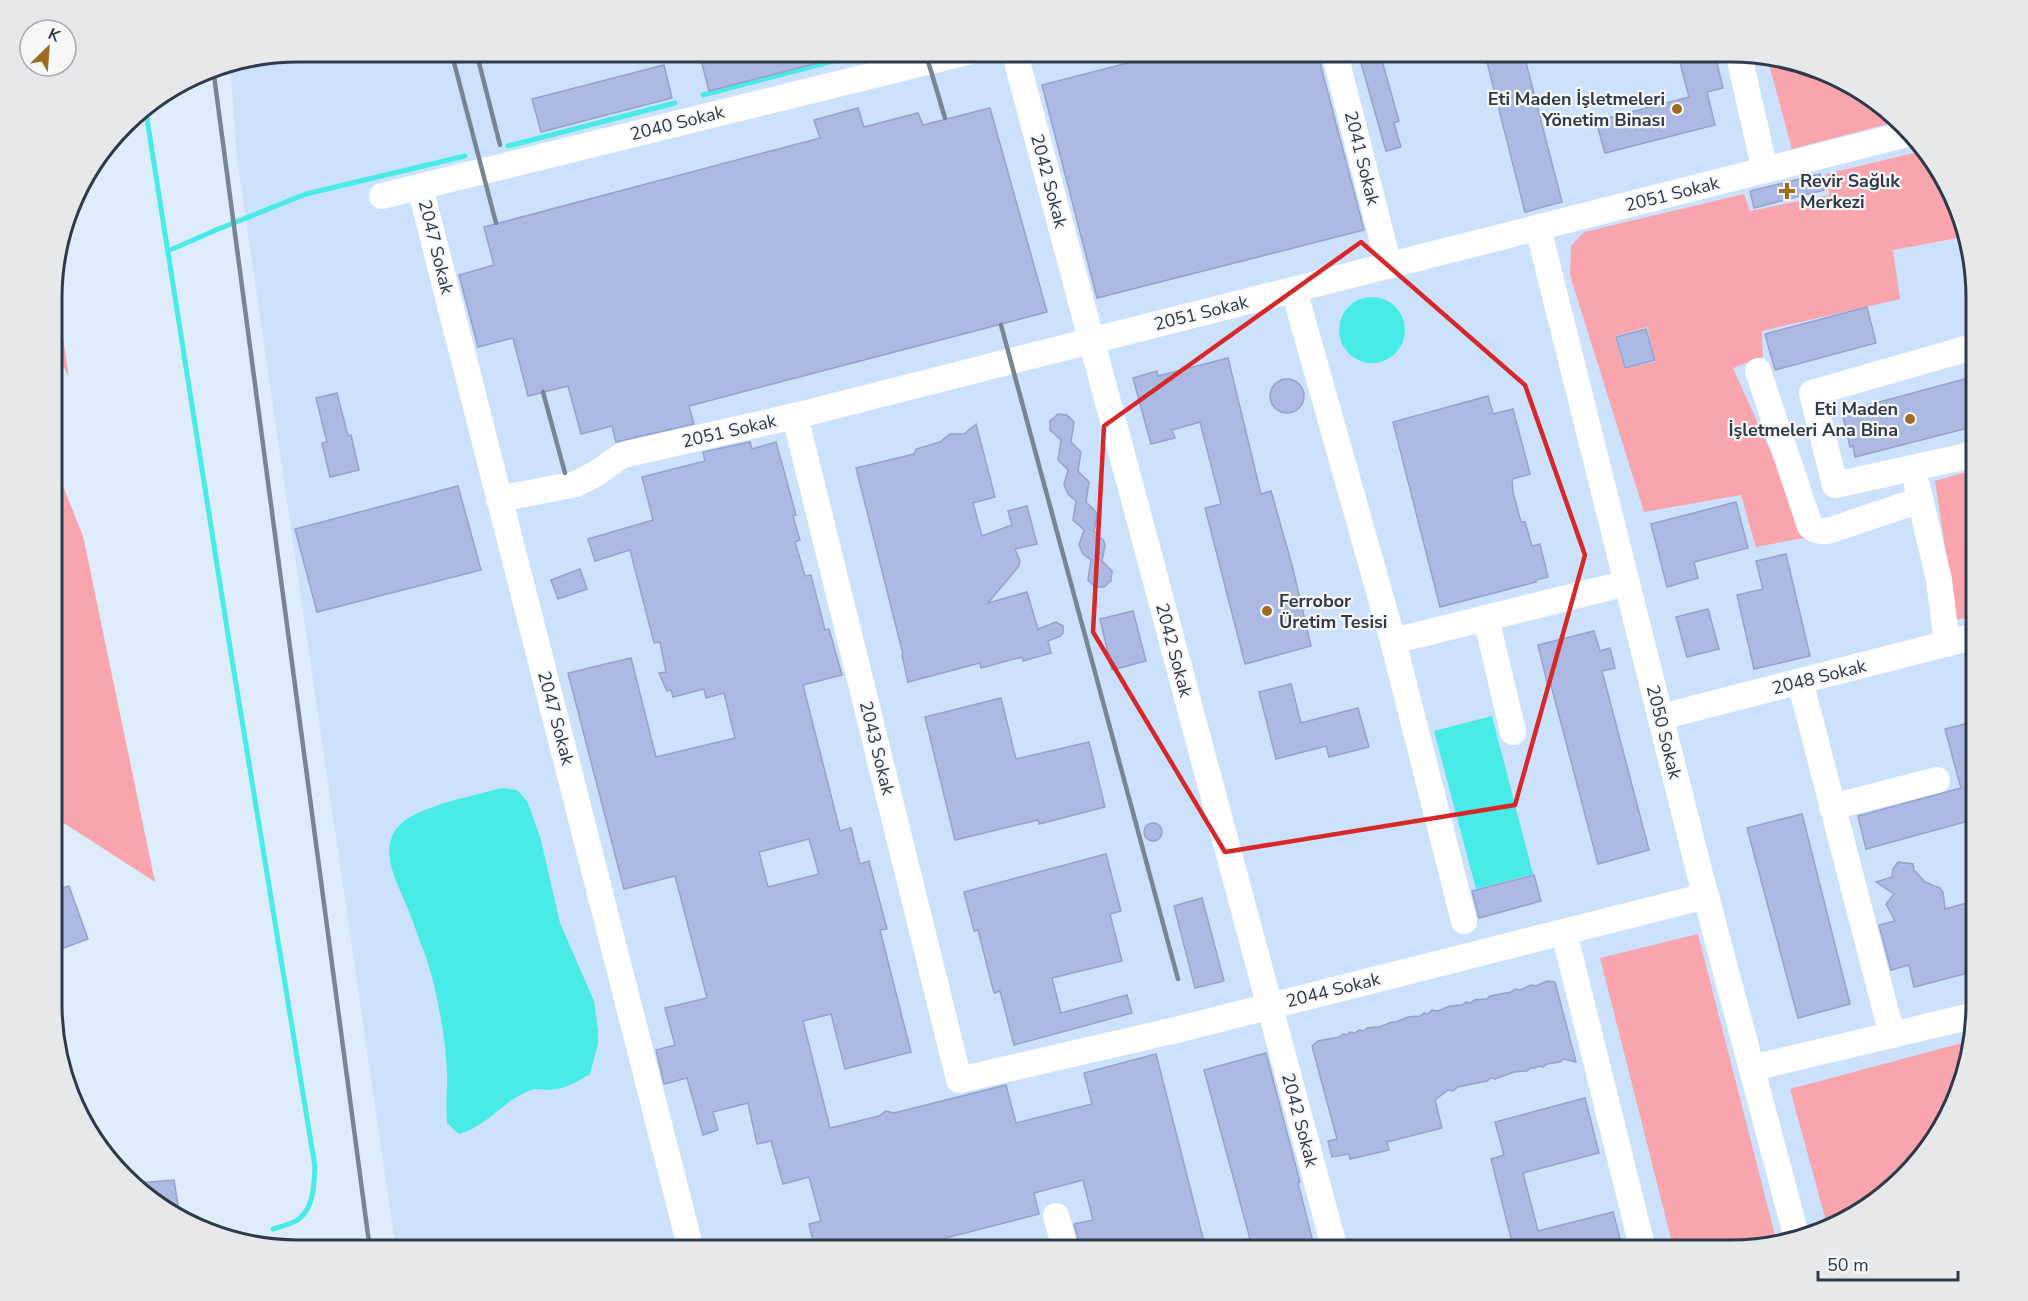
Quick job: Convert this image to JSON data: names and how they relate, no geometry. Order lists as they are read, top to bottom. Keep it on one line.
{"streets":{"lane":["2040 Sokak","2041 Sokak","2042 Sokak","2051 Sokak","2047 Sokak","2048 Sokak","2050 Sokak","2043 Sokak","2044 Sokak"]},"crossings":[["2040 Sokak","2047 Sokak"],["2041 Sokak","2051 Sokak"],["2042 Sokak","2051 Sokak"],["2042 Sokak","2044 Sokak"],["2051 Sokak","2047 Sokak"],["2051 Sokak","2050 Sokak"],["2051 Sokak","2043 Sokak"],["2048 Sokak","2050 Sokak"],["2050 Sokak","2044 Sokak"],["2043 Sokak","2044 Sokak"]],"places":{"other":["Eti Maden İşletmeleri Yönetim Binası","Eti Maden İşletmeleri Ana Bina","Ferrobor Üretim Tesisi"],"health":["Revir Sağlık Merkezi"]},"scale_bar":"50 m","north":"top right"}
